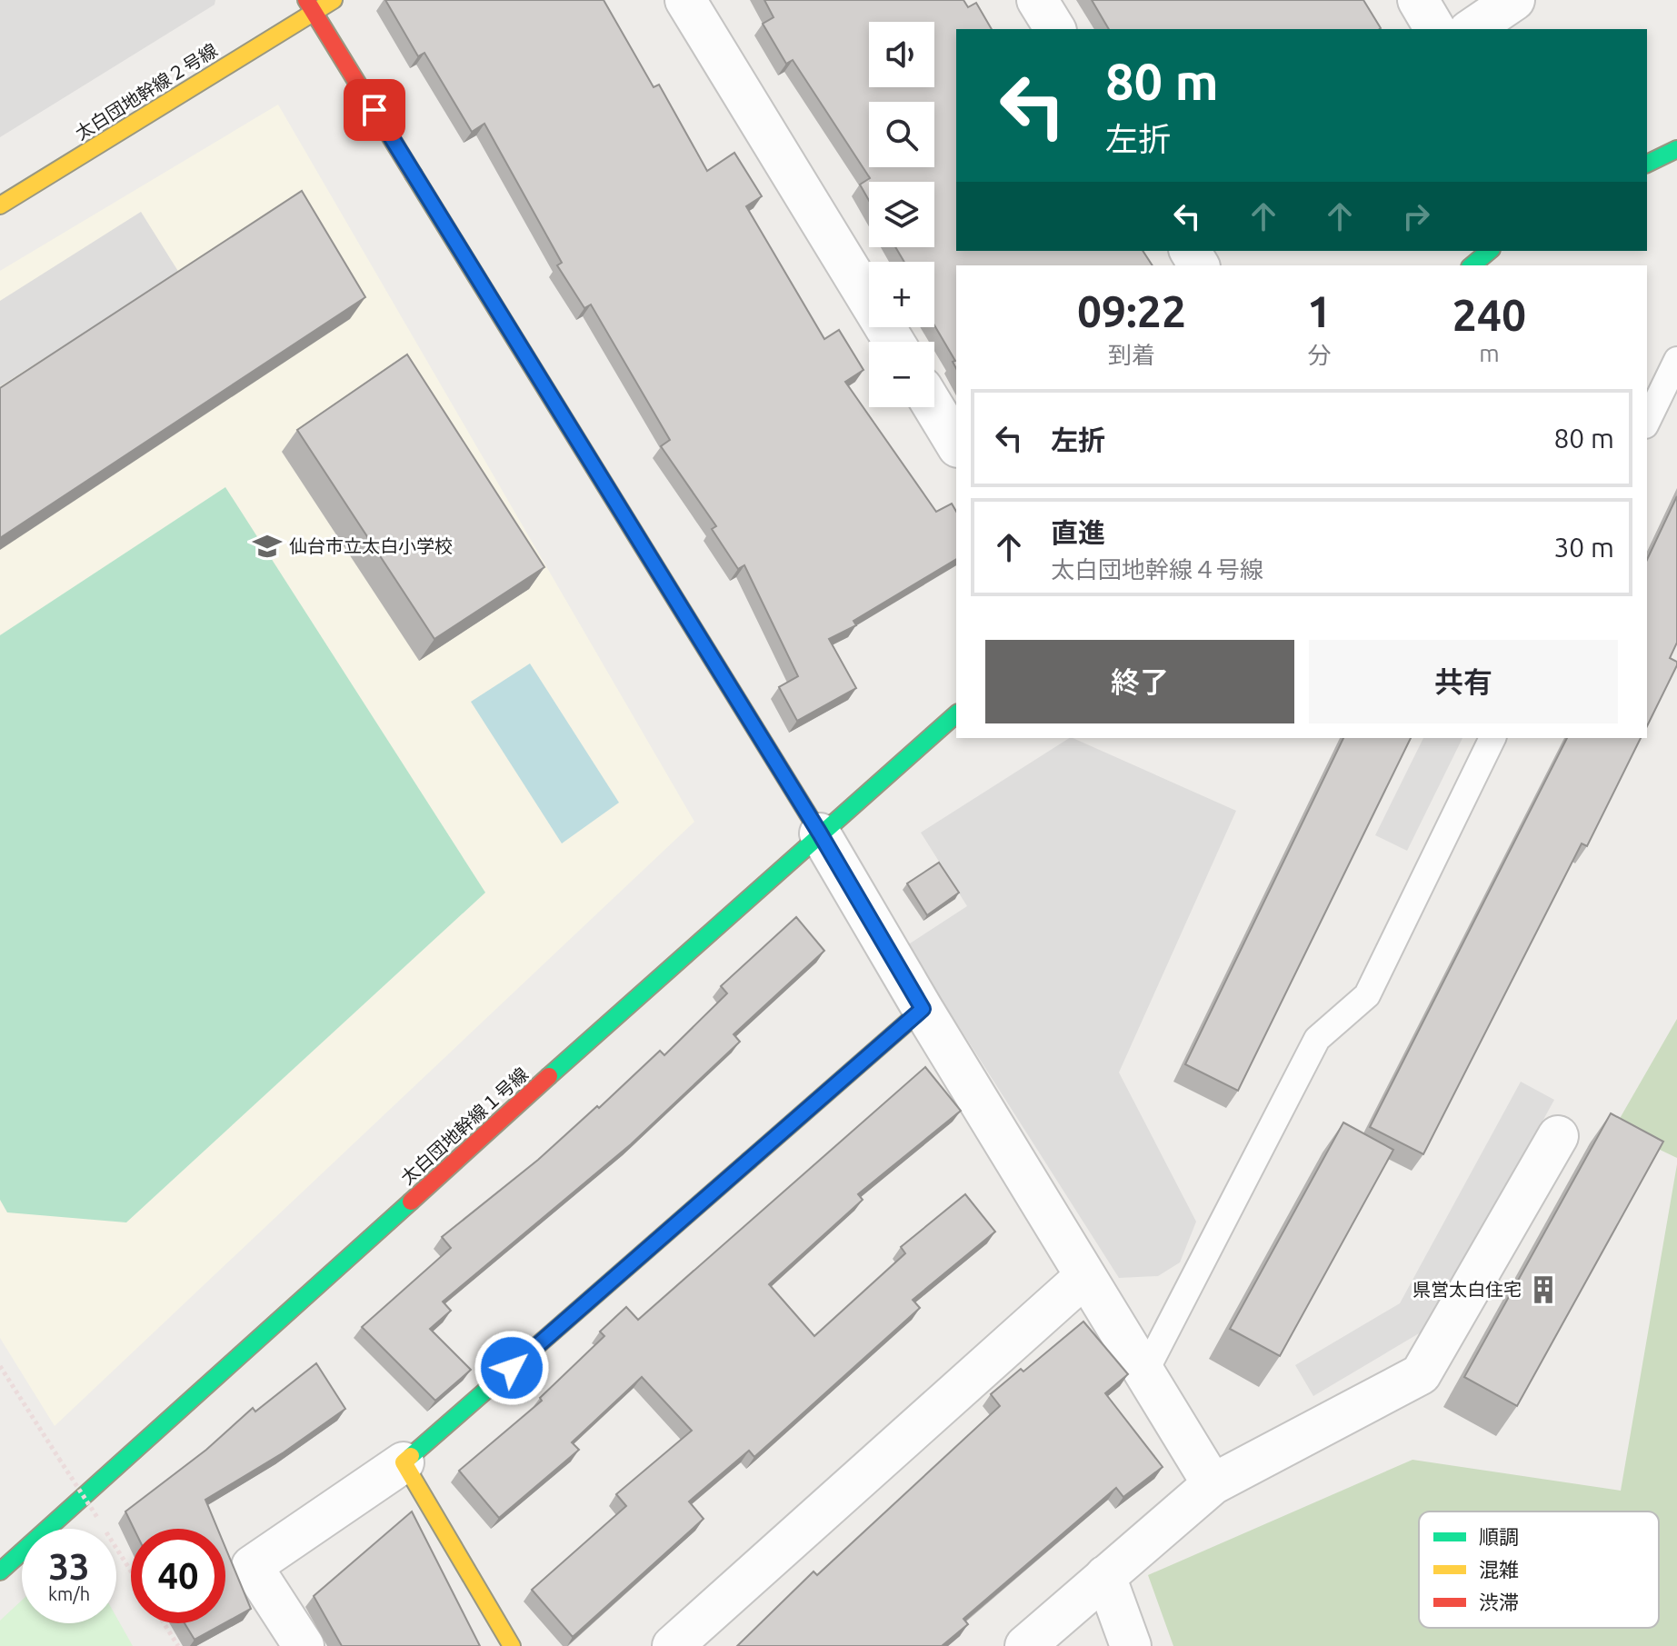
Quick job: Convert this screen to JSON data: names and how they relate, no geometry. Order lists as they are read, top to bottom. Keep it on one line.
{"streets":{"street":["太白団地幹線２号線","太白団地幹線１号線"]},"places":{"school or university":["仙台市立太白小学校"],"building":["県営太白住宅"]},"legend":["順調","混雑","渋滞"],"page":{"map_buttons":["+","−"],"turn":["80 m","左折"],"eta":["09:22","到着","1","分","240","m"],"list":[{"name":"左折","value":"80 m"},{"name":"直進","note":"太白団地幹線４号線","value":"30 m"}],"buttons":["終了","共有"],"speed":"33 km/h","limit":"40"}}
